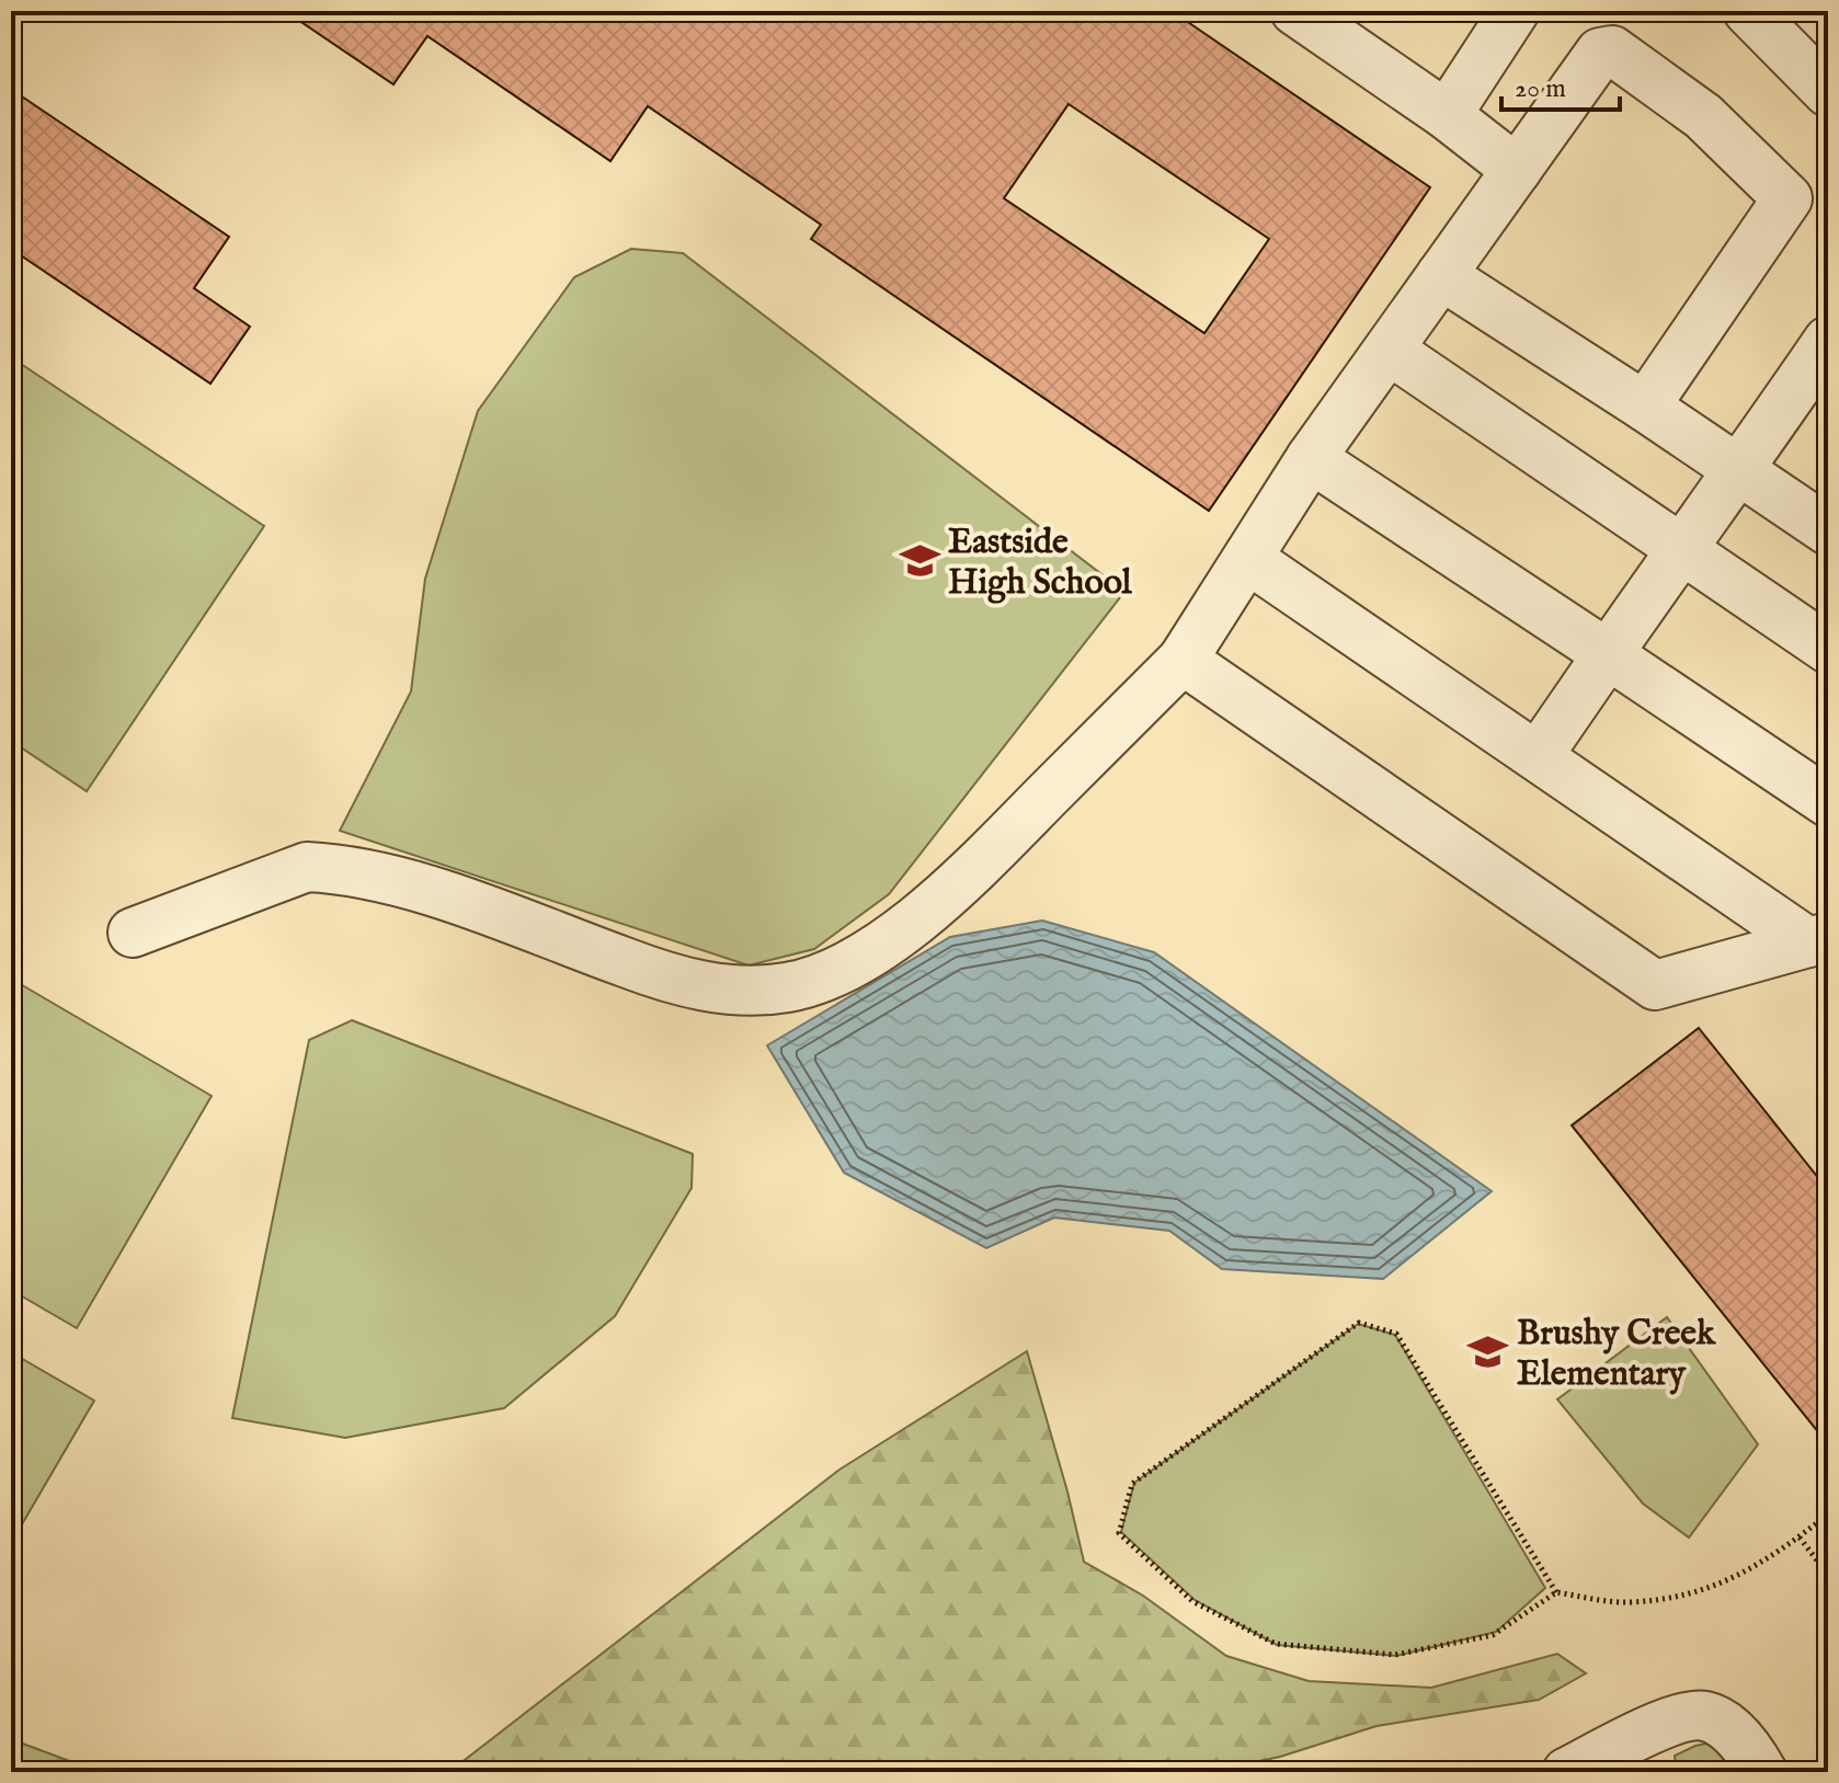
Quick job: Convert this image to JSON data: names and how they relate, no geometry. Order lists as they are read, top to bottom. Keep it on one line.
{"places":{"school or university":["Eastside High School","Brushy Creek Elementary"]},"scale_bar":"20 m"}
